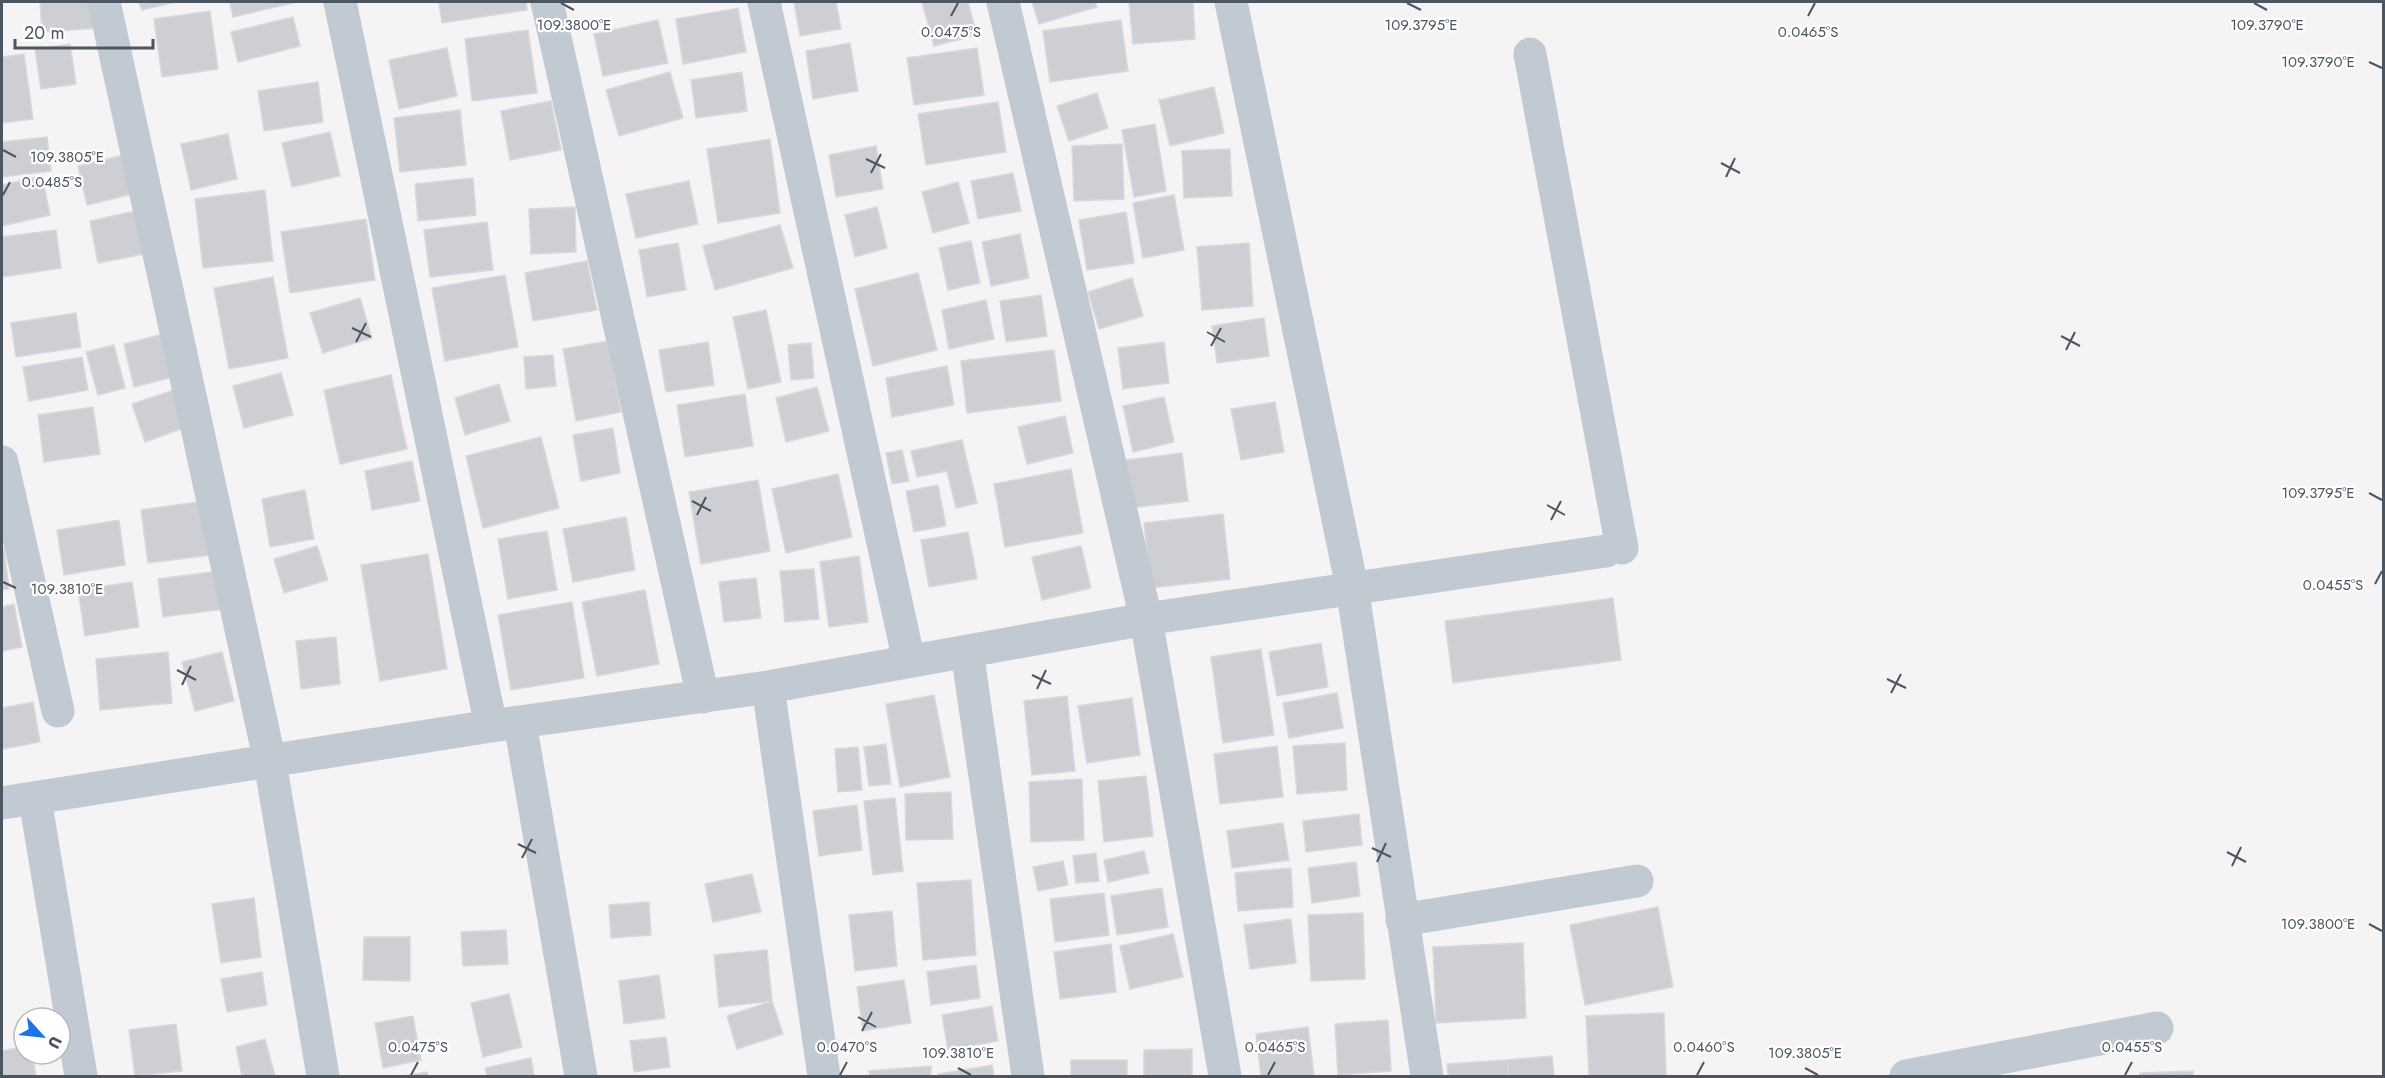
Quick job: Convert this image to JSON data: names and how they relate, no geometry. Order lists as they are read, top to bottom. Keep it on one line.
{"scale_bar":"20 m","north":"bottom right","coordinates":["109.3790°E","109.3800°E","109.3795°E","0.0475°S","0.0465°S","109.3805°E","0.0485°S","0.0455°S","109.3810°E","0.0470°S","0.0460°S"]}
